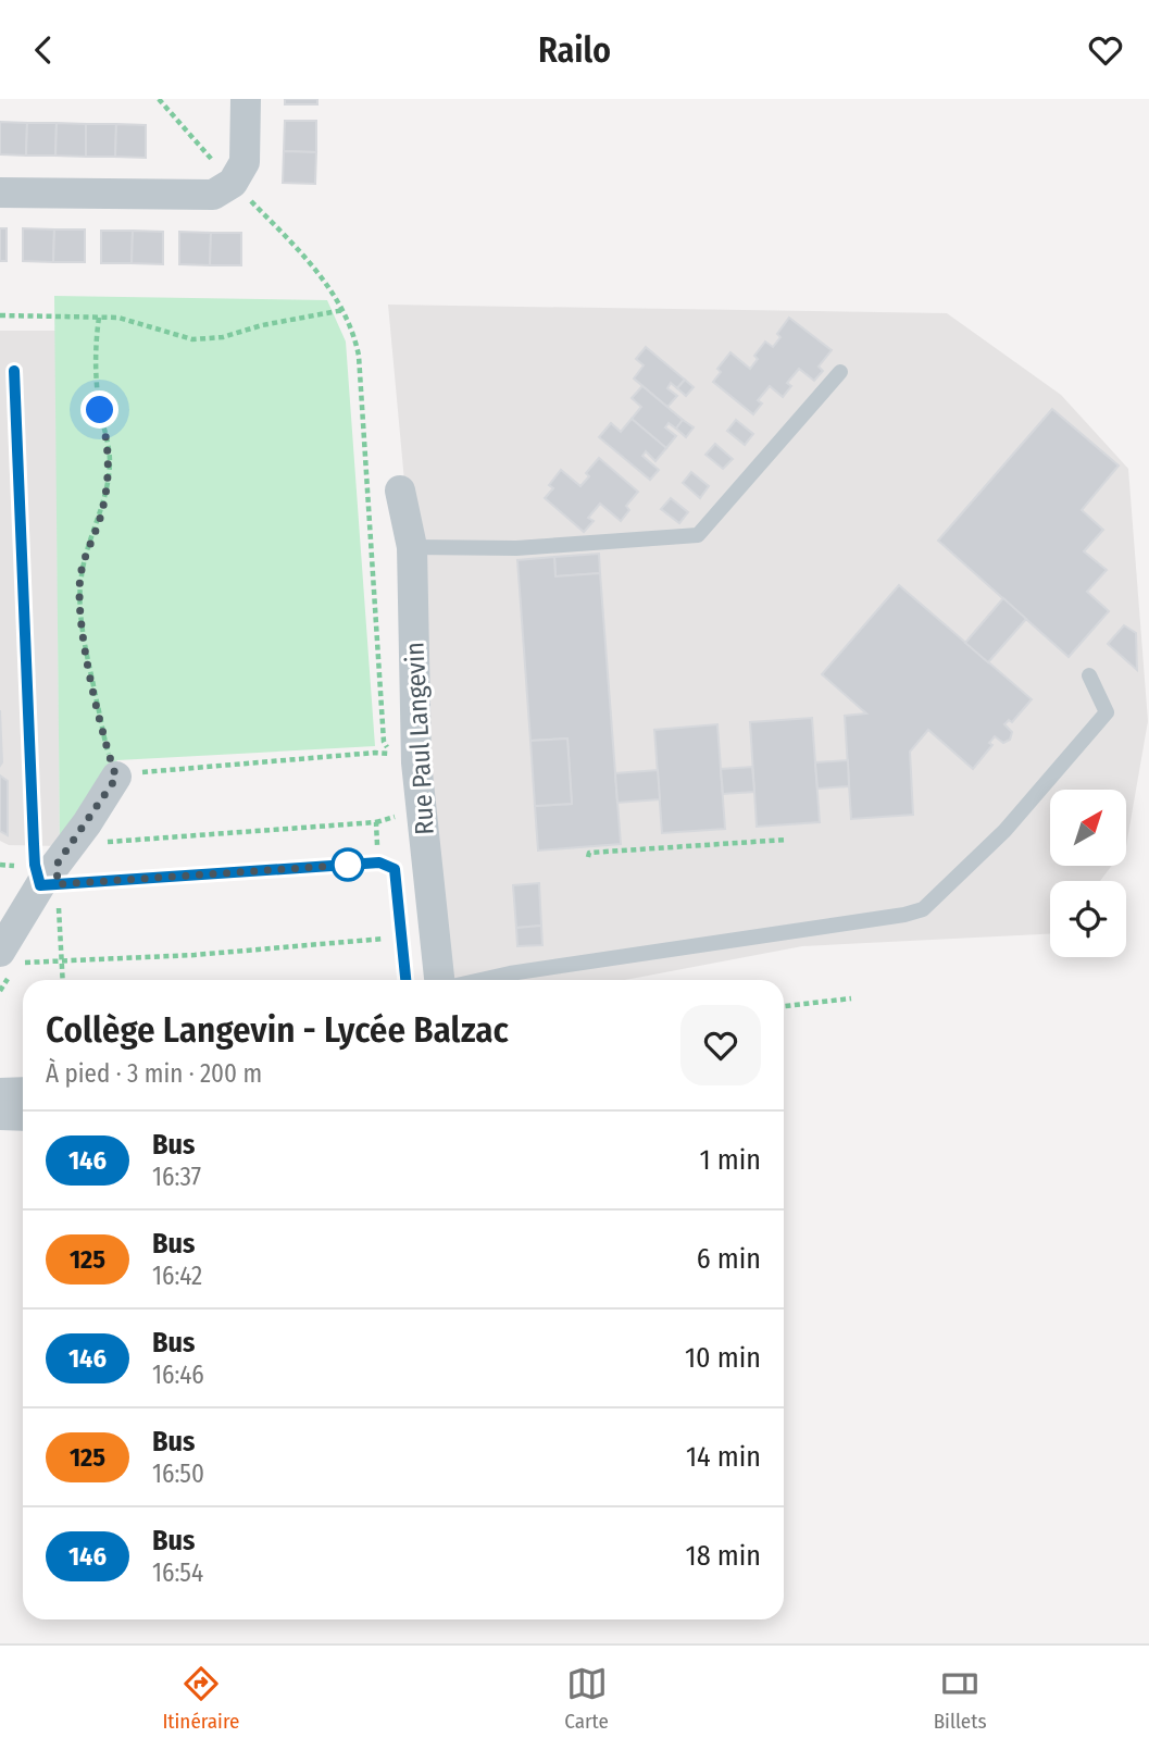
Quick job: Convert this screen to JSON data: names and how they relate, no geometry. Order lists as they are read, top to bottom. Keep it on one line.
{"streets":{"street":["Rue Paul Langevin"]},"lines":["bus line 146"],"north":"top right","page":{"header":"Railo","heading":["Collège Langevin - Lycée Balzac","À pied · 3 min · 200 m"],"list":[{"mark":"146","name":"Bus","note":"16:37","value":"1 min"},{"mark":"125","name":"Bus","note":"16:42","value":"6 min"},{"mark":"146","name":"Bus","note":"16:46","value":"10 min"},{"mark":"125","name":"Bus","note":"16:50","value":"14 min"},{"mark":"146","name":"Bus","note":"16:54","value":"18 min"}],"tabs":["Itinéraire","Carte","Billets"]}}
